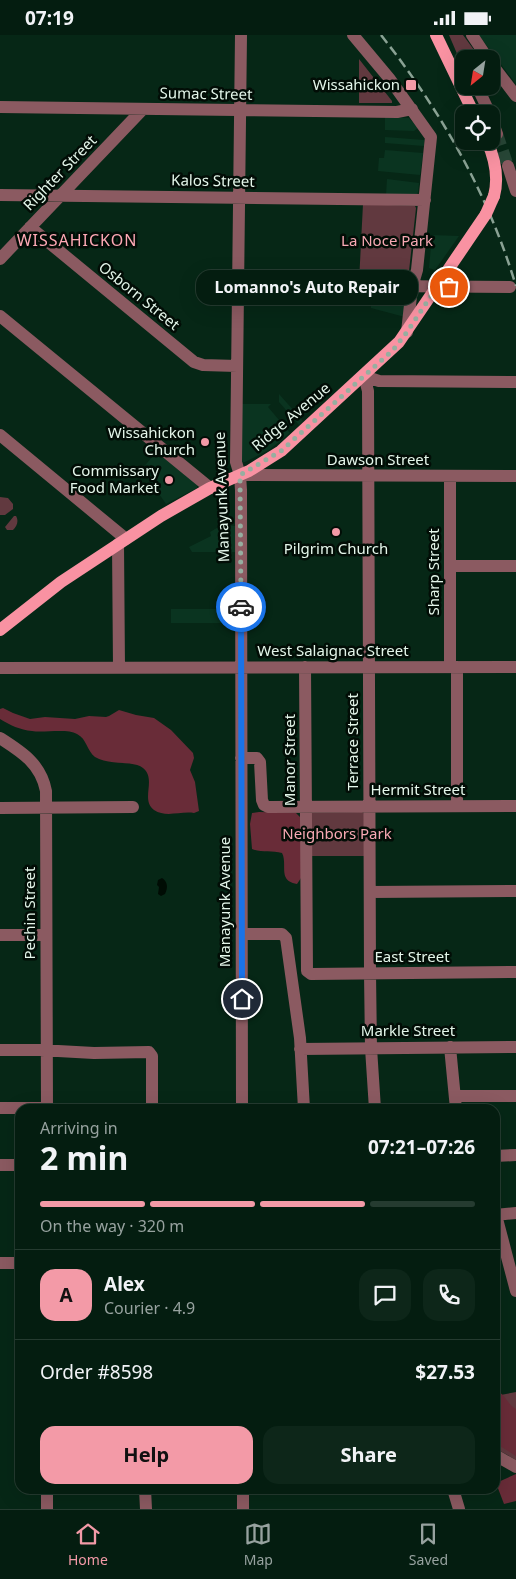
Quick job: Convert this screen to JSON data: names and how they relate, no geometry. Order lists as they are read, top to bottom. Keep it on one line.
{"streets":{"main road":["Ridge Avenue"],"street":["Sumac Street","Righter Street","Kalos Street","Osborn Street","Dawson Street","Manayunk Avenue","Sharp Street","West Salaignac Street","Terrace Street","Manor Street","Hermit Street","Pechin Street","East Street","Markle Street"]},"crossings":[["Sumac Street","Righter Street"],["Sumac Street","Manayunk Avenue"],["Righter Street","Kalos Street"],["Righter Street","Osborn Street"],["Kalos Street","Manayunk Avenue"],["Osborn Street","Manayunk Avenue"],["Ridge Avenue","Dawson Street"],["Ridge Avenue","Manayunk Avenue"],["Ridge Avenue","Terrace Street"],["Dawson Street","Manayunk Avenue"],["Dawson Street","Sharp Street"],["Dawson Street","Terrace Street"],["Manayunk Avenue","West Salaignac Street"],["Manayunk Avenue","Hermit Street"],["Sharp Street","West Salaignac Street"],["Sharp Street","Hermit Street"],["West Salaignac Street","Terrace Street"],["West Salaignac Street","Manor Street"],["Terrace Street","Hermit Street"],["Terrace Street","East Street"],["Terrace Street","Markle Street"],["Manor Street","Hermit Street"],["Manor Street","East Street"]],"districts":["WISSAHICKON"],"parks":["La Noce Park","Neighbors Park"],"places":{"transit":["Wissahickon"],"other":["Lomanno's Auto Repair","Wissahickon Church","Commissary Food Market","Pilgrim Church"]},"north":"bottom left","page":{"status":"07:19","bubble":"Lomanno's Auto Repair","heading":["2 min","Arriving in","07:21–07:26"],"panel":["Alex","Courier · 4.9","Order #8598","$27.53"],"bar":"On the way · 320 m","round":"A","buttons":["Help","Share"],"tabs":["Home","Map","Saved"]}}
